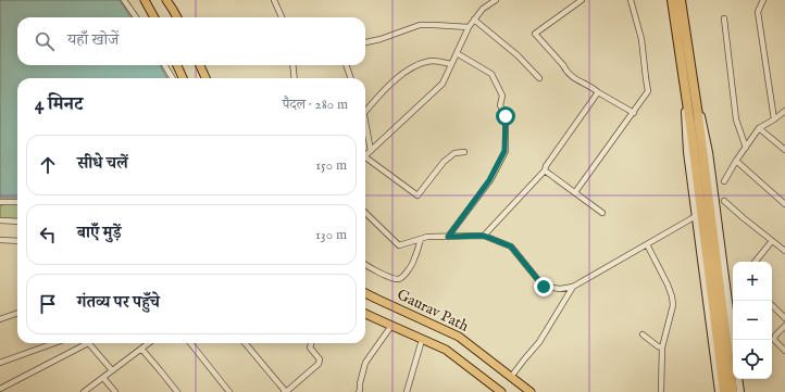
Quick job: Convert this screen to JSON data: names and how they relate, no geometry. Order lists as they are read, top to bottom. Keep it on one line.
{"streets":{"main road":["Gaurav Path"]},"page":{"search":"यहाँ खोजें","heading":["4 मिनट","पैदल · 280 m"],"list":[["सीधे चलें","150 m"],["बाएँ मुड़ें","130 m"],"गंतव्य पर पहुँचे"],"map_buttons":["+","−"]}}
